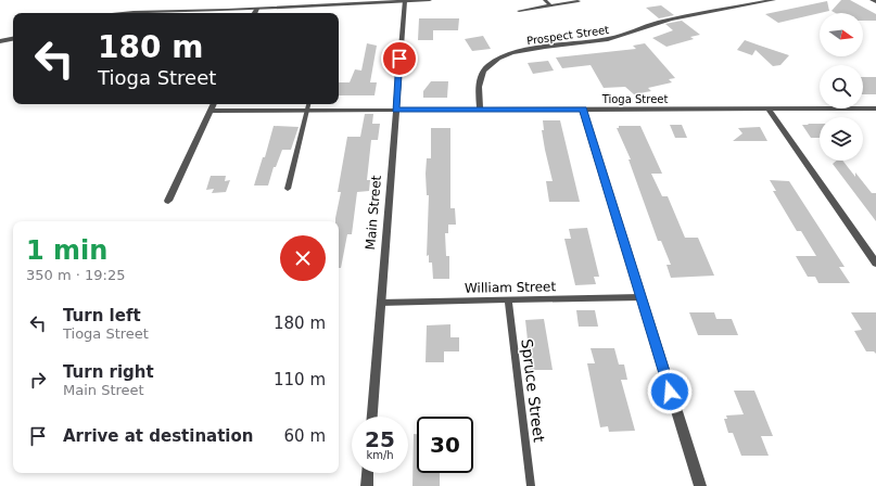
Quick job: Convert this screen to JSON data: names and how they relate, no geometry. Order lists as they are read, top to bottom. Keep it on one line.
{"streets":{"street":["Prospect Street","Tioga Street","Main Street"],"lane":["William Street","Spruce Street"]},"crossings":[["Prospect Street","Tioga Street"],["Tioga Street","Main Street"],["Main Street","William Street"],["William Street","Spruce Street"]],"north":"right","page":{"turn":["180 m","Tioga Street"],"heading":["1 min","350 m · 19:25"],"list":[{"name":"Turn left","note":"Tioga Street","value":"180 m"},{"name":"Turn right","note":"Main Street","value":"110 m"},{"name":"Arrive at destination","value":"60 m"}],"speed":"25 km/h","limit":"30"}}
